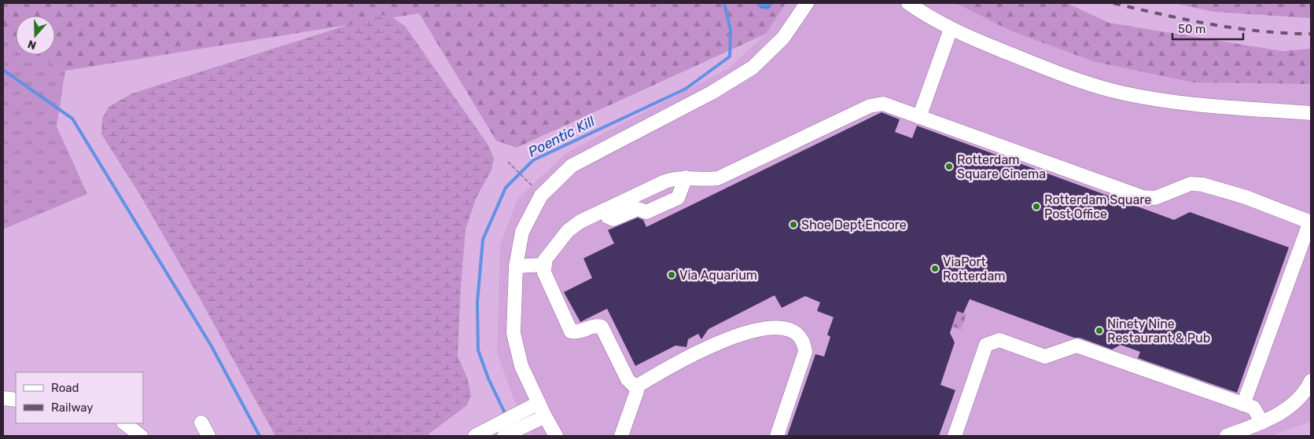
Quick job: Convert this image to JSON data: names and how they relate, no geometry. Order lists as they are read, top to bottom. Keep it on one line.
{"water":["Poentic Kill"],"places":["Rotterdam Square Cinema","Rotterdam Square Post Office","Shoe Dept Encore","ViaPort Rotterdam","Via Aquarium","Ninety Nine Restaurant & Pub"],"legend":["Road","Railway"],"scale_bar":"50 m","north":"bottom"}
